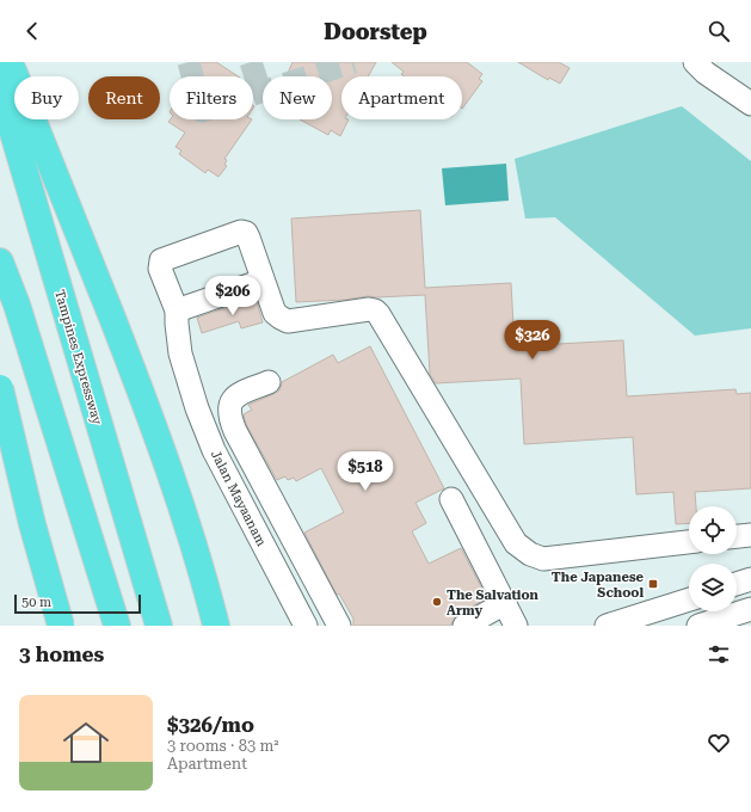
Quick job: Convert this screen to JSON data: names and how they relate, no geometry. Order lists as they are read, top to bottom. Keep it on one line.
{"streets":{"highway":["Tampines Expressway"],"street":["Jalan Mayaanam"]},"places":{"transit":["The Japanese School"],"other":["The Salvation Army"]},"scale_bar":"50 m","page":{"header":"Doorstep","chip":["Buy","Rent","Filters","New","Apartment"],"price":["$206","$326","$518"],"scale":"50 m","heading":"3 homes","list":[{"name":"$326/mo","note":"3 rooms · 83 m² · Apartment"}]}}
